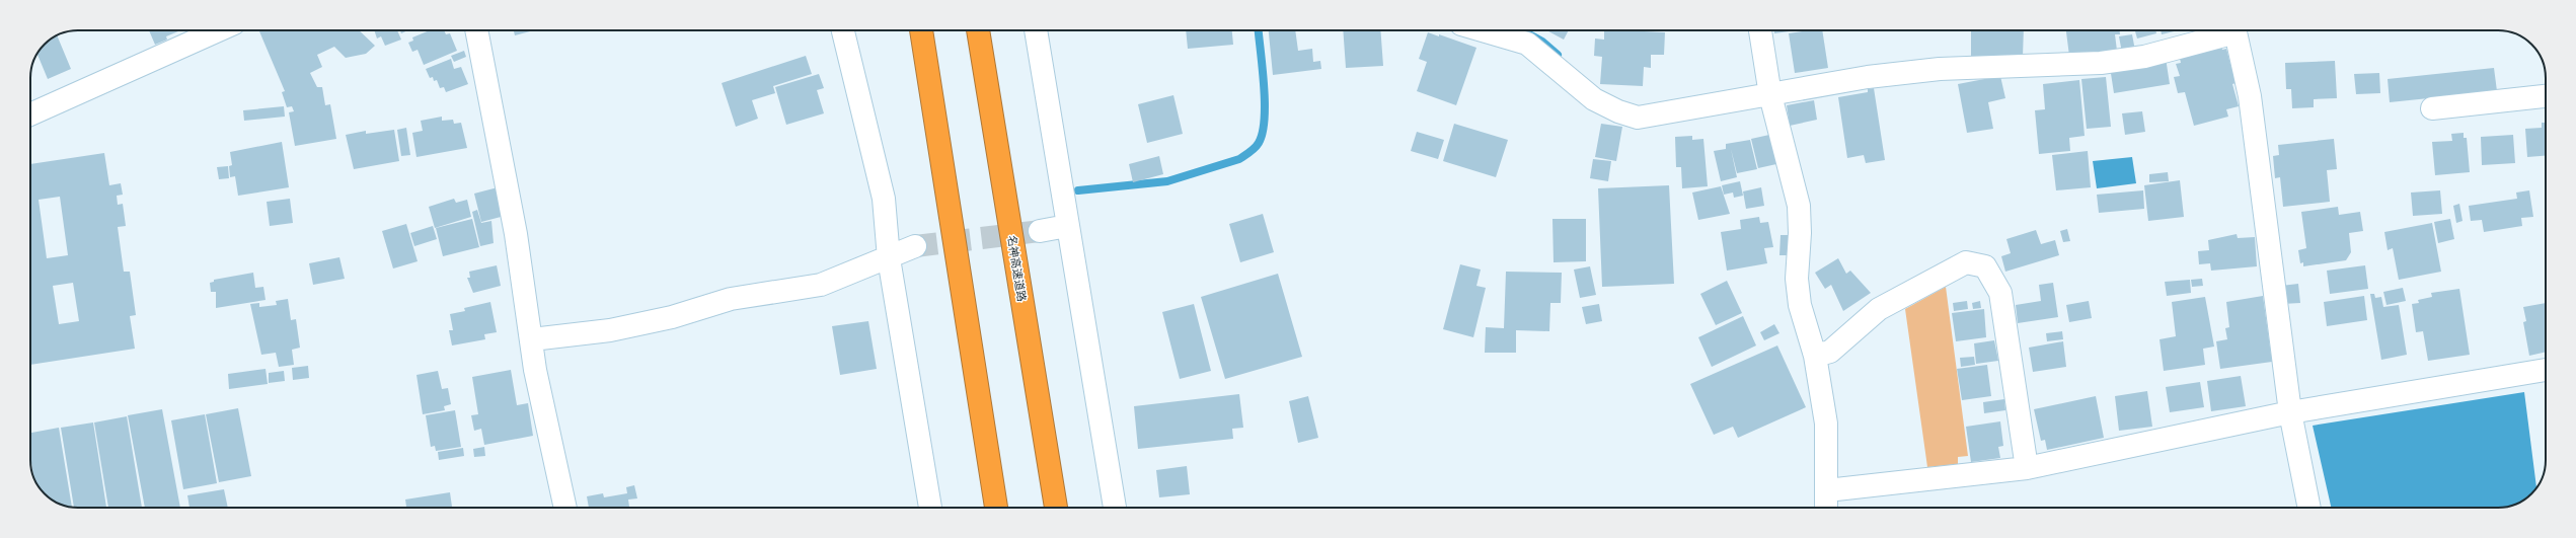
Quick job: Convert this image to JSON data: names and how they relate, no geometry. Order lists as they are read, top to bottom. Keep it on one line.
{"streets":{"highway":["名神高速道路"]}}
